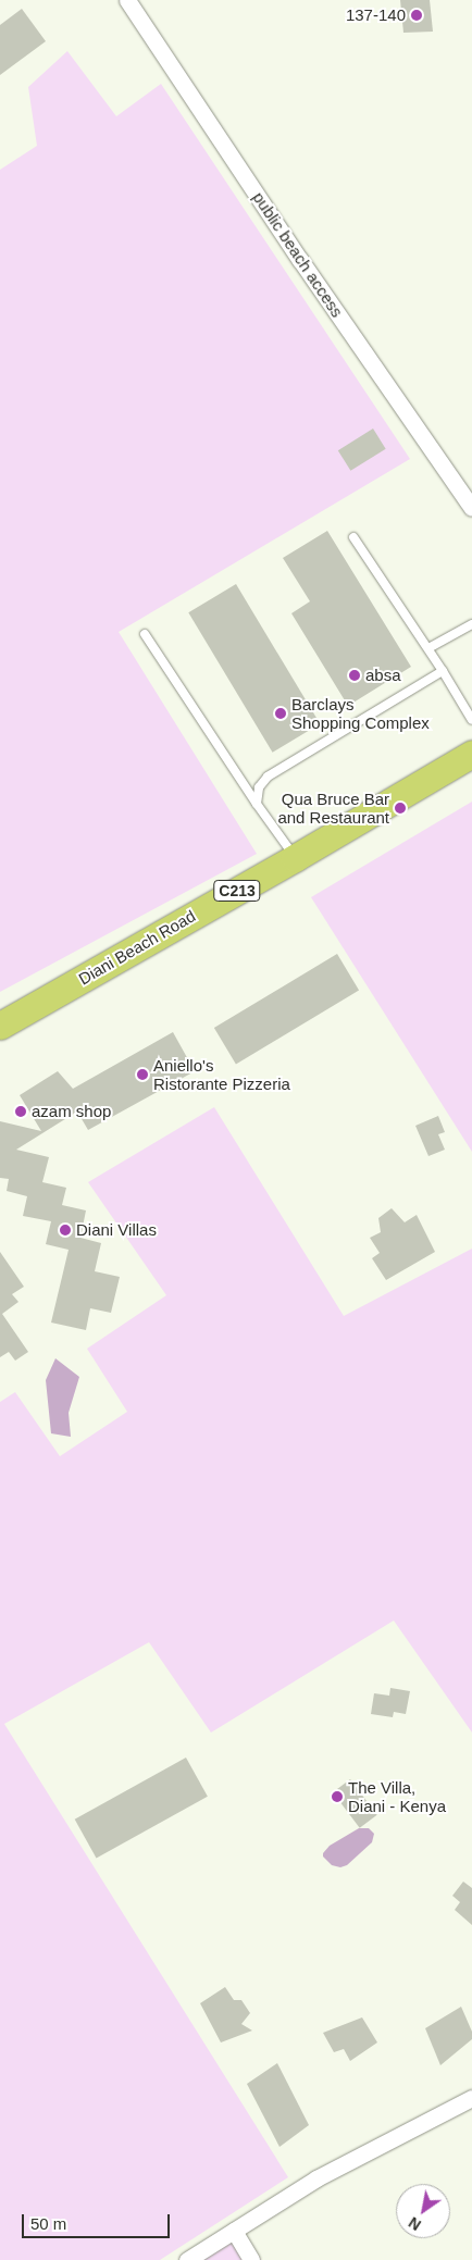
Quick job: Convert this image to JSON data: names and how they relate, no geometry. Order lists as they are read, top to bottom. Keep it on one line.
{"streets":{"main road":["C213","Diani Beach Road"],"street":["public beach access"]},"places":["137-140","absa","Barclays Shopping Complex","Qua Bruce Bar and Restaurant","Aniello's Ristorante Pizzeria","azam shop","Diani Villas","The Villa, Diani - Kenya"],"scale_bar":"50 m","north":"bottom left"}
